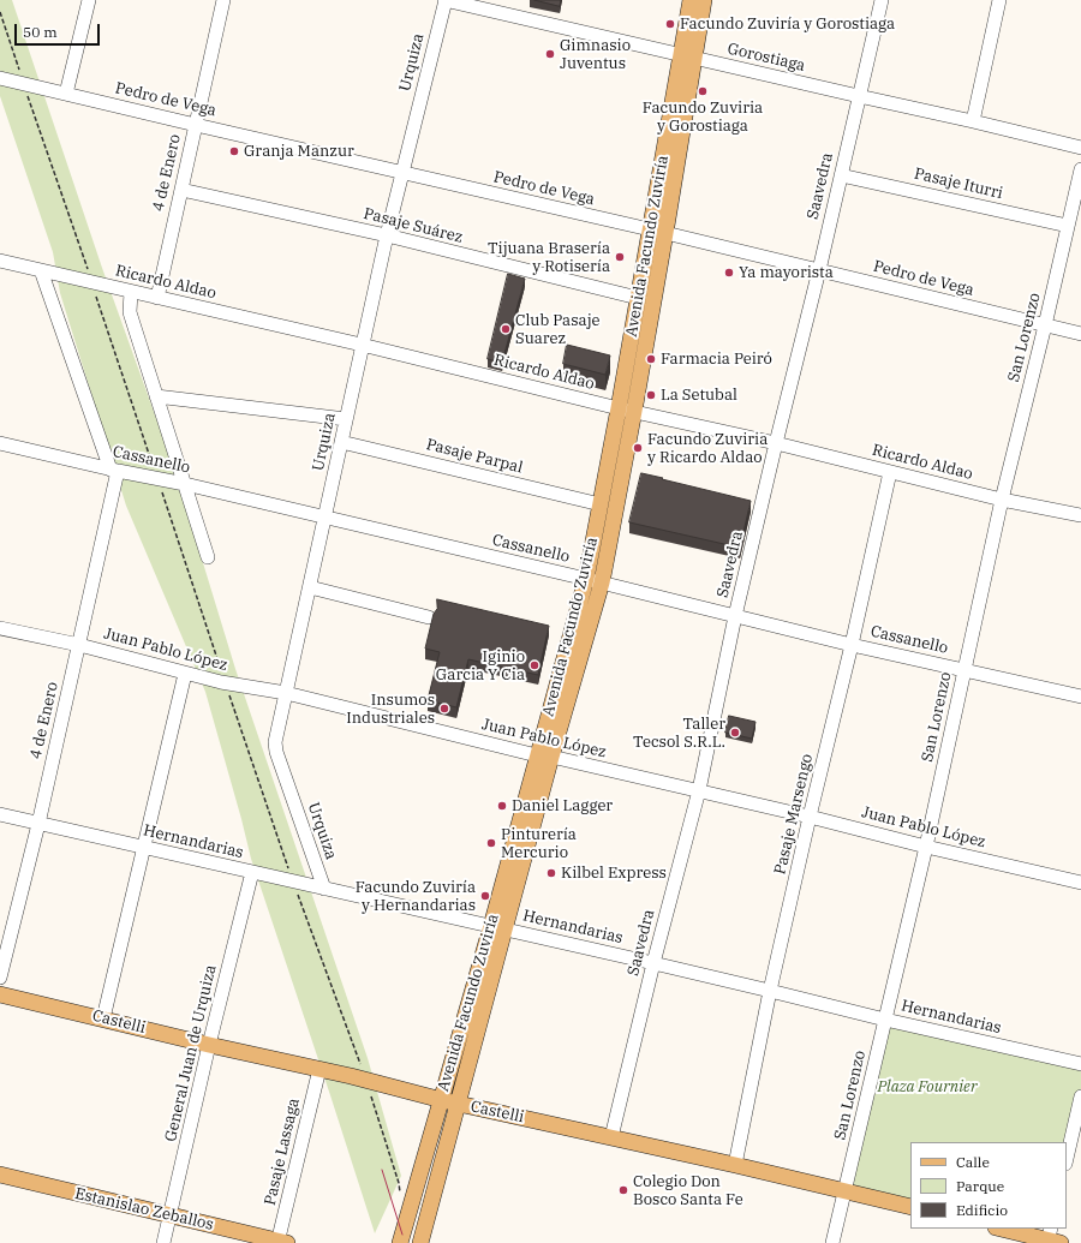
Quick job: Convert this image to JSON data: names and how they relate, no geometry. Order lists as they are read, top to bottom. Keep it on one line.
{"streets":{"main road":["Avenida Facundo Zuviría","Castelli","Estanislao Zeballos"],"street":["Gorostiaga","Urquiza","Pedro de Vega","4 de Enero","Pasaje Iturri","Saavedra","Pasaje Suárez","Ricardo Aldao","San Lorenzo","Pasaje Parpal","Cassanello","Juan Pablo López","Pasaje Marsengo","Hernandarias","General Juan de Urquiza","Pasaje Lassaga"]},"crossings":[["Gorostiaga","Urquiza"],["Gorostiaga","Saavedra"],["Gorostiaga","Avenida Facundo Zuviría"],["Urquiza","Pedro de Vega"],["Urquiza","Pasaje Suárez"],["Urquiza","Ricardo Aldao"],["Urquiza","Pasaje Parpal"],["Urquiza","Cassanello"],["Urquiza","Juan Pablo López"],["Urquiza","Hernandarias"],["Pedro de Vega","4 de Enero"],["Pedro de Vega","Saavedra"],["Pedro de Vega","Avenida Facundo Zuviría"],["Pedro de Vega","San Lorenzo"],["4 de Enero","Pasaje Suárez"],["4 de Enero","Ricardo Aldao"],["4 de Enero","Cassanello"],["4 de Enero","Juan Pablo López"],["4 de Enero","Hernandarias"],["Pasaje Iturri","Saavedra"],["Pasaje Iturri","San Lorenzo"],["Saavedra","Ricardo Aldao"],["Saavedra","Cassanello"],["Saavedra","Juan Pablo López"],["Saavedra","Hernandarias"],["Saavedra","Castelli"],["Pasaje Suárez","Avenida Facundo Zuviría"],["Avenida Facundo Zuviría","Ricardo Aldao"],["Avenida Facundo Zuviría","Pasaje Parpal"],["Avenida Facundo Zuviría","Cassanello"],["Avenida Facundo Zuviría","Juan Pablo López"],["Avenida Facundo Zuviría","Hernandarias"],["Avenida Facundo Zuviría","Castelli"],["Ricardo Aldao","San Lorenzo"],["Ricardo Aldao","Pasaje Marsengo"],["San Lorenzo","Cassanello"],["San Lorenzo","Juan Pablo López"],["San Lorenzo","Hernandarias"],["San Lorenzo","Castelli"],["Cassanello","Pasaje Marsengo"],["Juan Pablo López","Pasaje Marsengo"],["Pasaje Marsengo","Hernandarias"],["Pasaje Marsengo","Castelli"],["Hernandarias","General Juan de Urquiza"],["Castelli","General Juan de Urquiza"],["Castelli","Pasaje Lassaga"],["General Juan de Urquiza","Estanislao Zeballos"],["Pasaje Lassaga","Estanislao Zeballos"]],"parks":["Plaza Fournier"],"places":["Facundo Zuviría y Gorostiaga","Gimnasio Juventus","Facundo Zuviria y Gorostiaga","Granja Manzur","Tijuana Brasería y Rotisería","Ya mayorista","Club Pasaje Suarez","Farmacia Peiró","La Setubal","Facundo Zuviria y Ricardo Aldao","Iginio Garcia Y Cia","Insumos Industriales","Taller Tecsol S.R.L.","Daniel Lagger","Pinturería Mercurio","Kilbel Express","Facundo Zuviría y Hernandarias","Colegio Don Bosco Santa Fe"],"legend":["Calle","Parque","Edificio"],"scale_bar":"50 m"}
